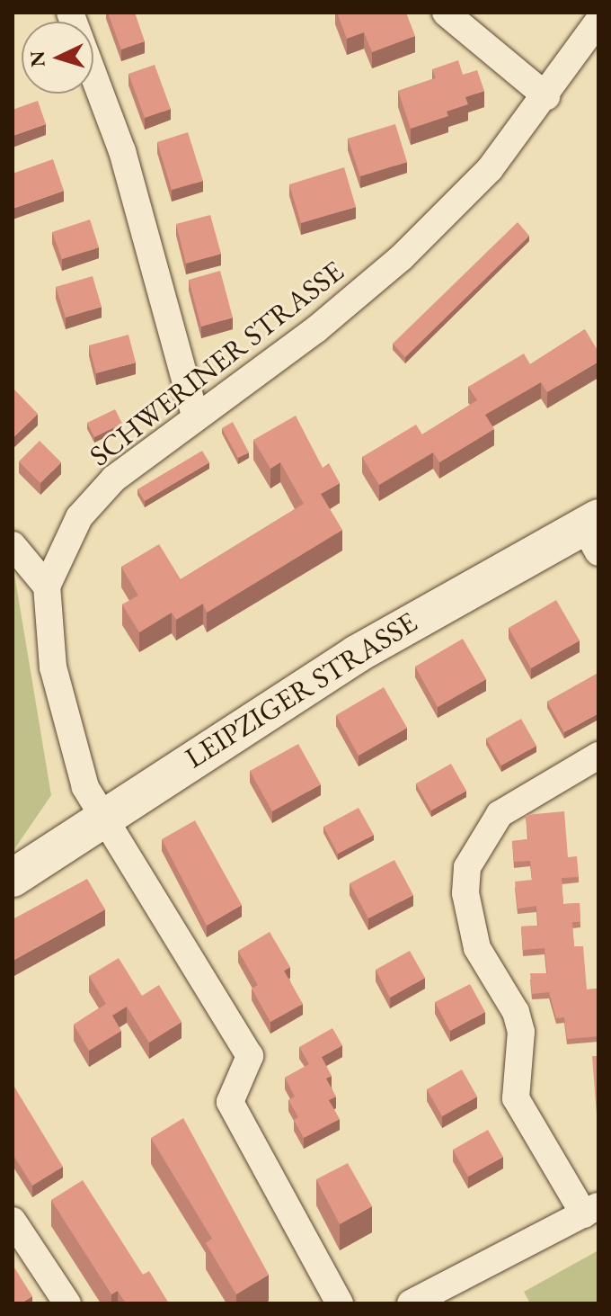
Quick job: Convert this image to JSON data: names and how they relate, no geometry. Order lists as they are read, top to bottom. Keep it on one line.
{"streets":{"main road":["LEIPZIGER STRASSE"],"street":["SCHWERINER STRASSE"]},"crossings":[["SCHWERINER STRASSE","LEIPZIGER STRASSE"]],"north":"left"}
